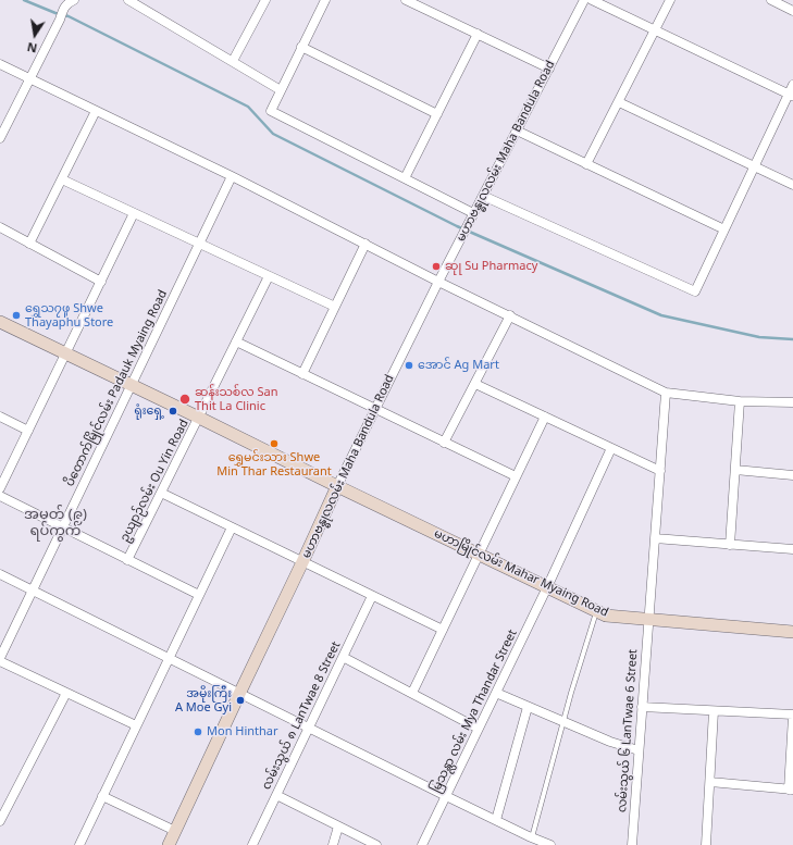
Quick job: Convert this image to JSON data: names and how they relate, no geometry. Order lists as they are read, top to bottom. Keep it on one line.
{"streets":{"street":["မဟာဗန္ဓုလလမ်း Maha Bandula Road","ပိတောက်မြိုင်လမ်း Padauk Myaing Road","ဥယျာဉ်လမ်း Ou Yin Road","မဟာမြိုင်လမ်း Mahar Myaing Road","မြသန္လာ လမ်း Mya Thandar Street","လမ်းသွယ် ၈ LanTwae 8 Street","လမ်းသွယ် ၆ LanTwae 6 Street"]},"crossings":[["မဟာဗန္ဓုလလမ်း Maha Bandula Road","မဟာမြိုင်လမ်း Mahar Myaing Road"],["ပိတောက်မြိုင်လမ်း Padauk Myaing Road","မဟာမြိုင်လမ်း Mahar Myaing Road"],["ဥယျာဉ်လမ်း Ou Yin Road","မဟာမြိုင်လမ်း Mahar Myaing Road"],["မဟာမြိုင်လမ်း Mahar Myaing Road","မြသန္လာ လမ်း Mya Thandar Street"],["မဟာမြိုင်လမ်း Mahar Myaing Road","လမ်းသွယ် ၆ LanTwae 6 Street"]],"districts":["အမှတ် (၉) ရပ်ကွက်"],"places":["ဆုု Su Pharmacy","ရွှေသ၇ဖူ Shwe Thayaphu Store","အောင် Ag Mart","ဆန်းသစ်လ San Thit La Clinic","ရုံးရှေ့","ရွှေမင်းသား Shwe Min Thar Restaurant","အမိုးကြီး A Moe Gyi","Mon Hinthar"],"north":"bottom"}
